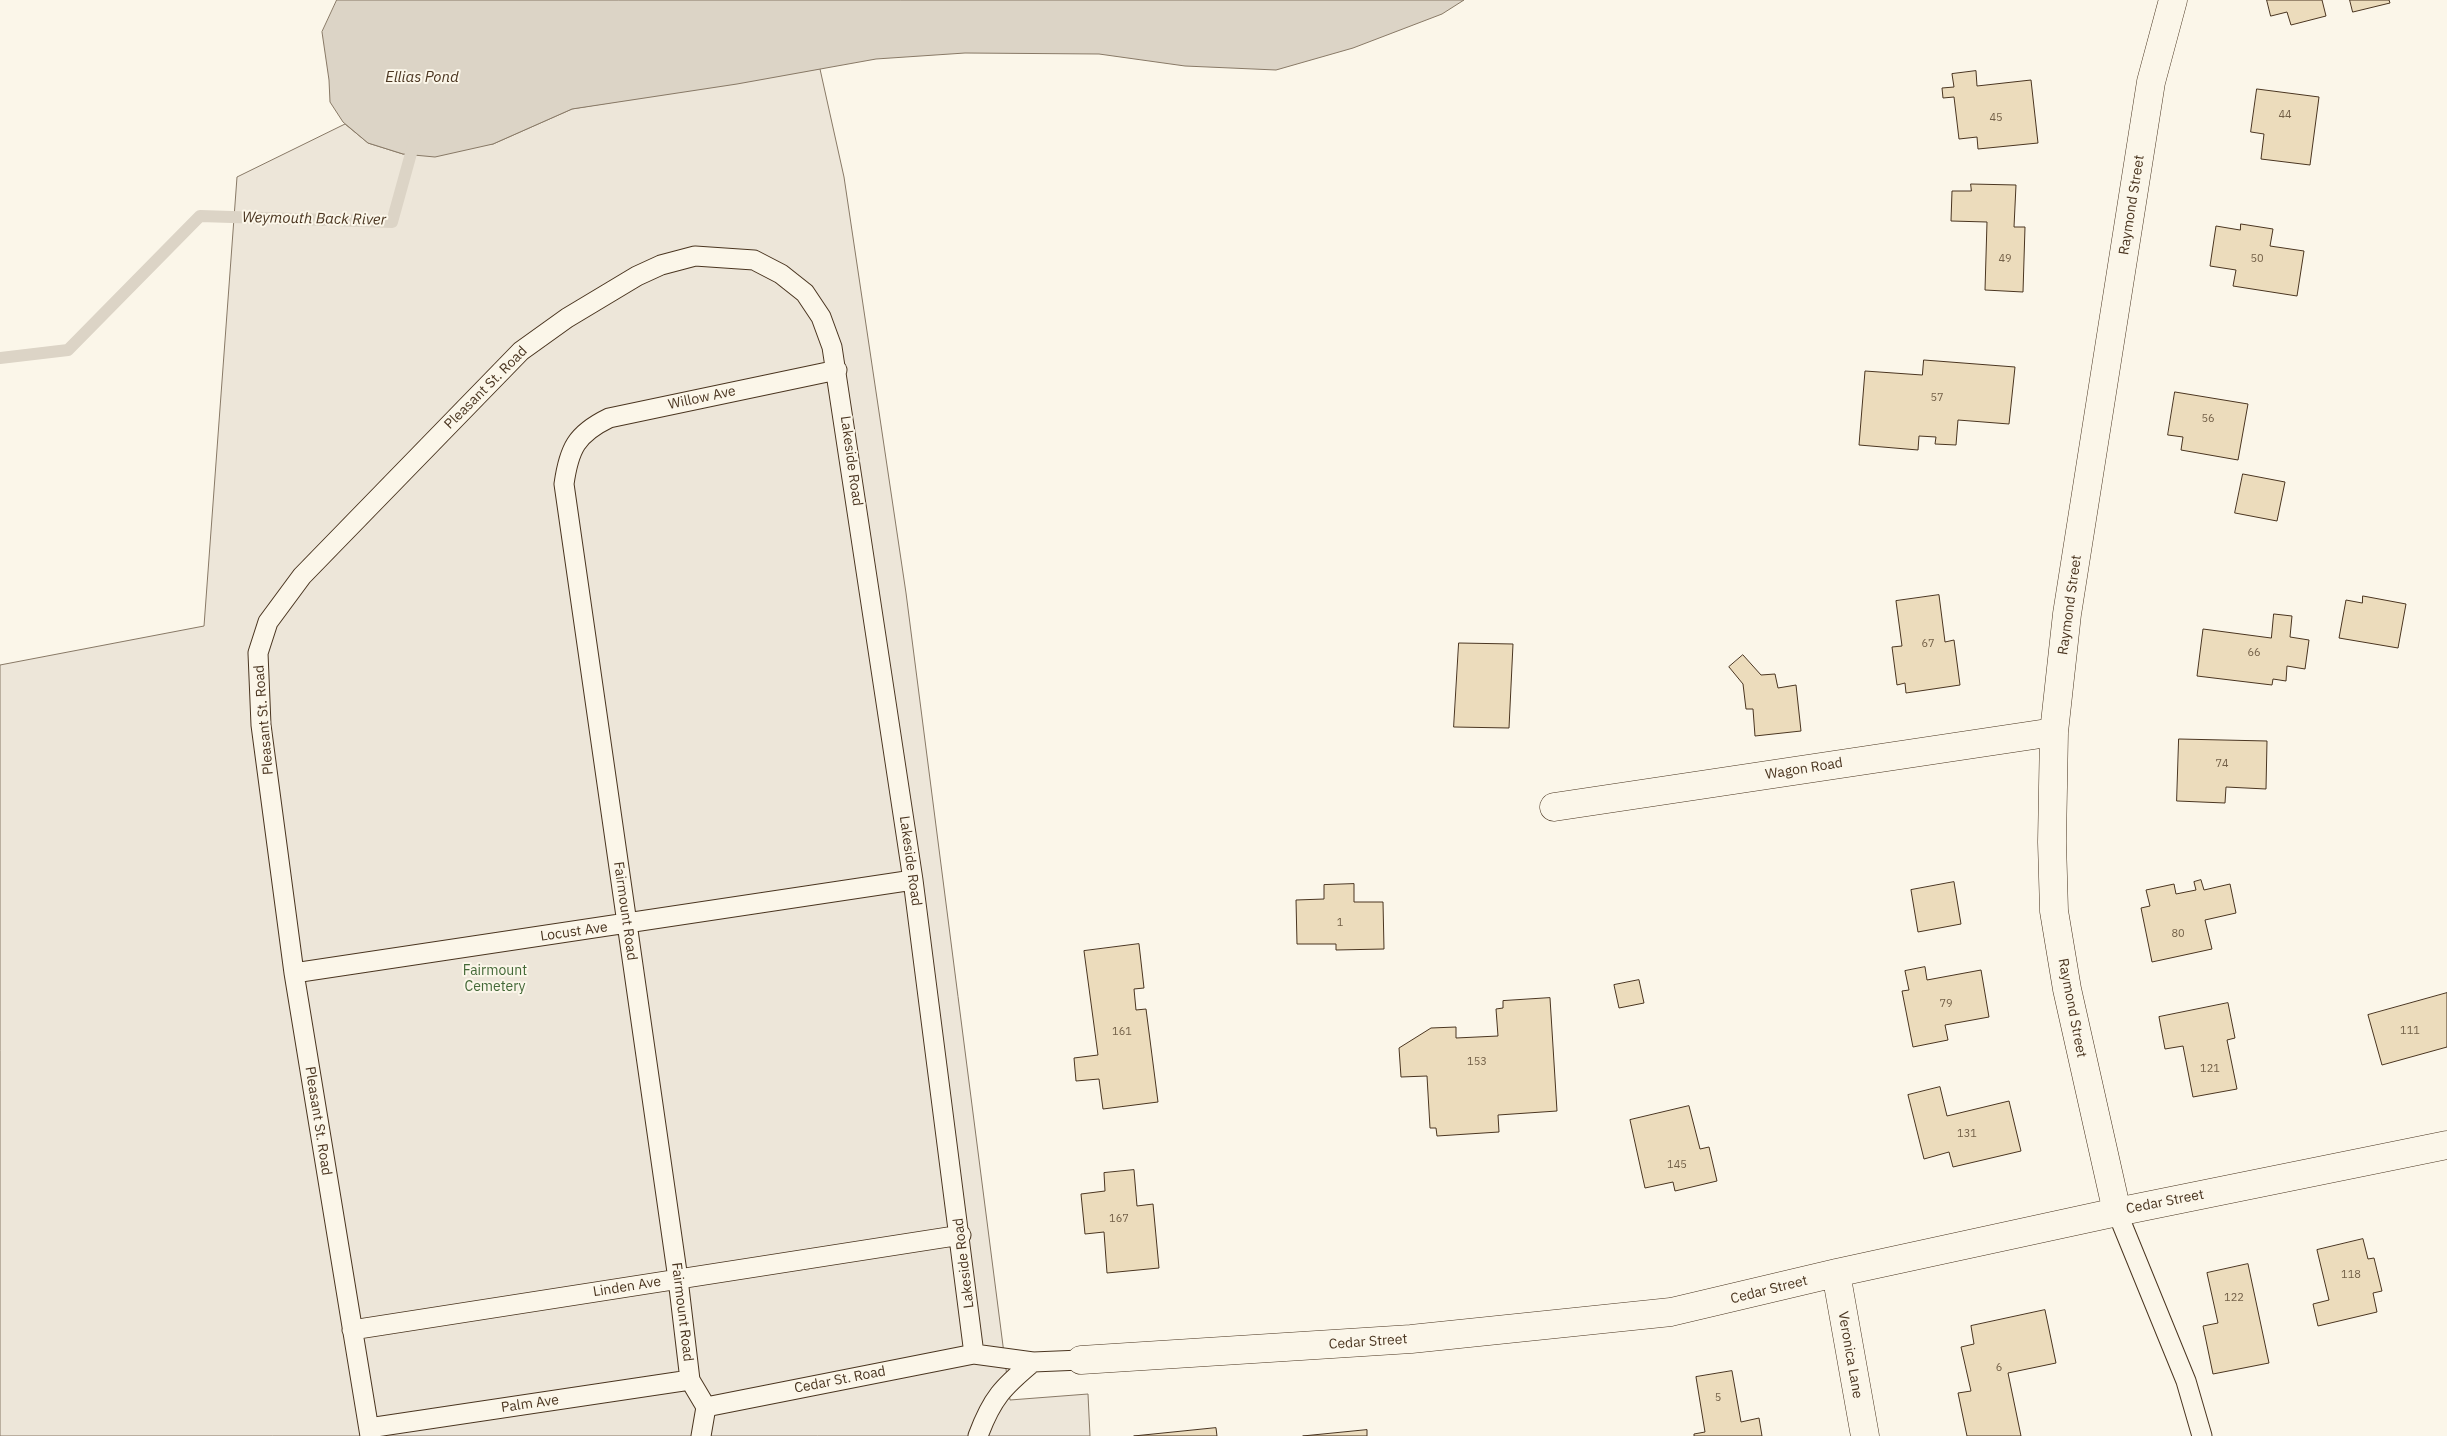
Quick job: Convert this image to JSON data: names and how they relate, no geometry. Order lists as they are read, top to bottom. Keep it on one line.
{"streets":{"street":["Raymond Street","Wagon Road","Cedar Street","Veronica Lane"],"lane":["Pleasant St. Road","Willow Ave","Lakeside Road","Fairmount Road","Locust Ave","Linden Ave","Cedar St. Road","Palm Ave"]},"crossings":[["Raymond Street","Wagon Road"],["Raymond Street","Cedar Street"],["Pleasant St. Road","Willow Ave"],["Pleasant St. Road","Lakeside Road"],["Pleasant St. Road","Locust Ave"],["Pleasant St. Road","Linden Ave"],["Pleasant St. Road","Palm Ave"],["Willow Ave","Lakeside Road"],["Willow Ave","Fairmount Road"],["Lakeside Road","Locust Ave"],["Lakeside Road","Linden Ave"],["Lakeside Road","Cedar St. Road"],["Fairmount Road","Locust Ave"],["Fairmount Road","Linden Ave"],["Fairmount Road","Palm Ave"],["Cedar Street","Veronica Lane"],["Cedar Street","Cedar St. Road"]],"water":["Ellias Pond","Weymouth Back River"],"parks":["Fairmount Cemetery"],"house_numbers":["44","45","49","50","57","56","67","66","74","1","80","79","111","161","153","121","131","145","167","118","122","6","5"]}
